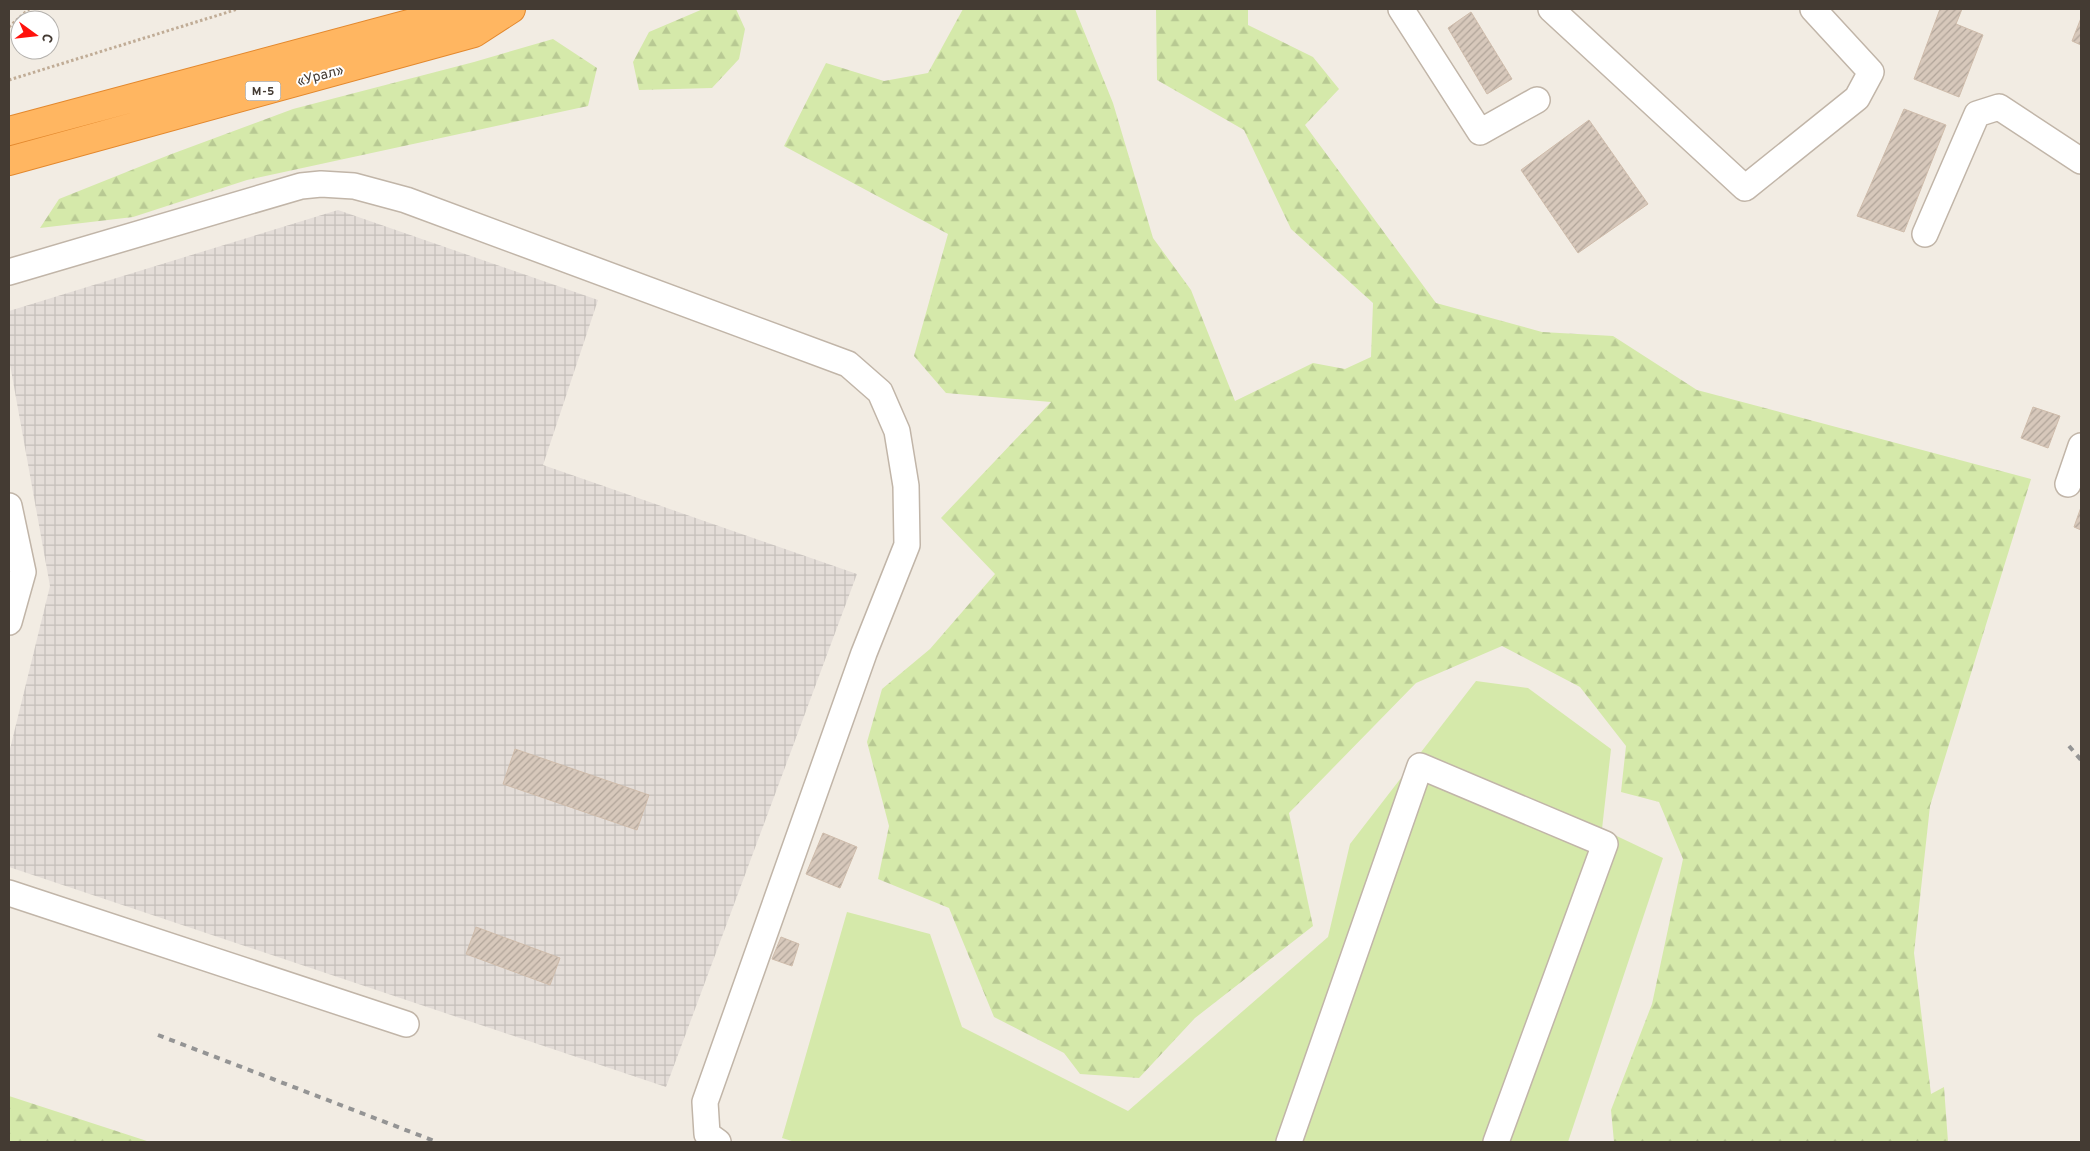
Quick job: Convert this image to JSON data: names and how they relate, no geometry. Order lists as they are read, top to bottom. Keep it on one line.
{"streets":{"highway":["«Урал»","М-5"]},"north":"right"}
